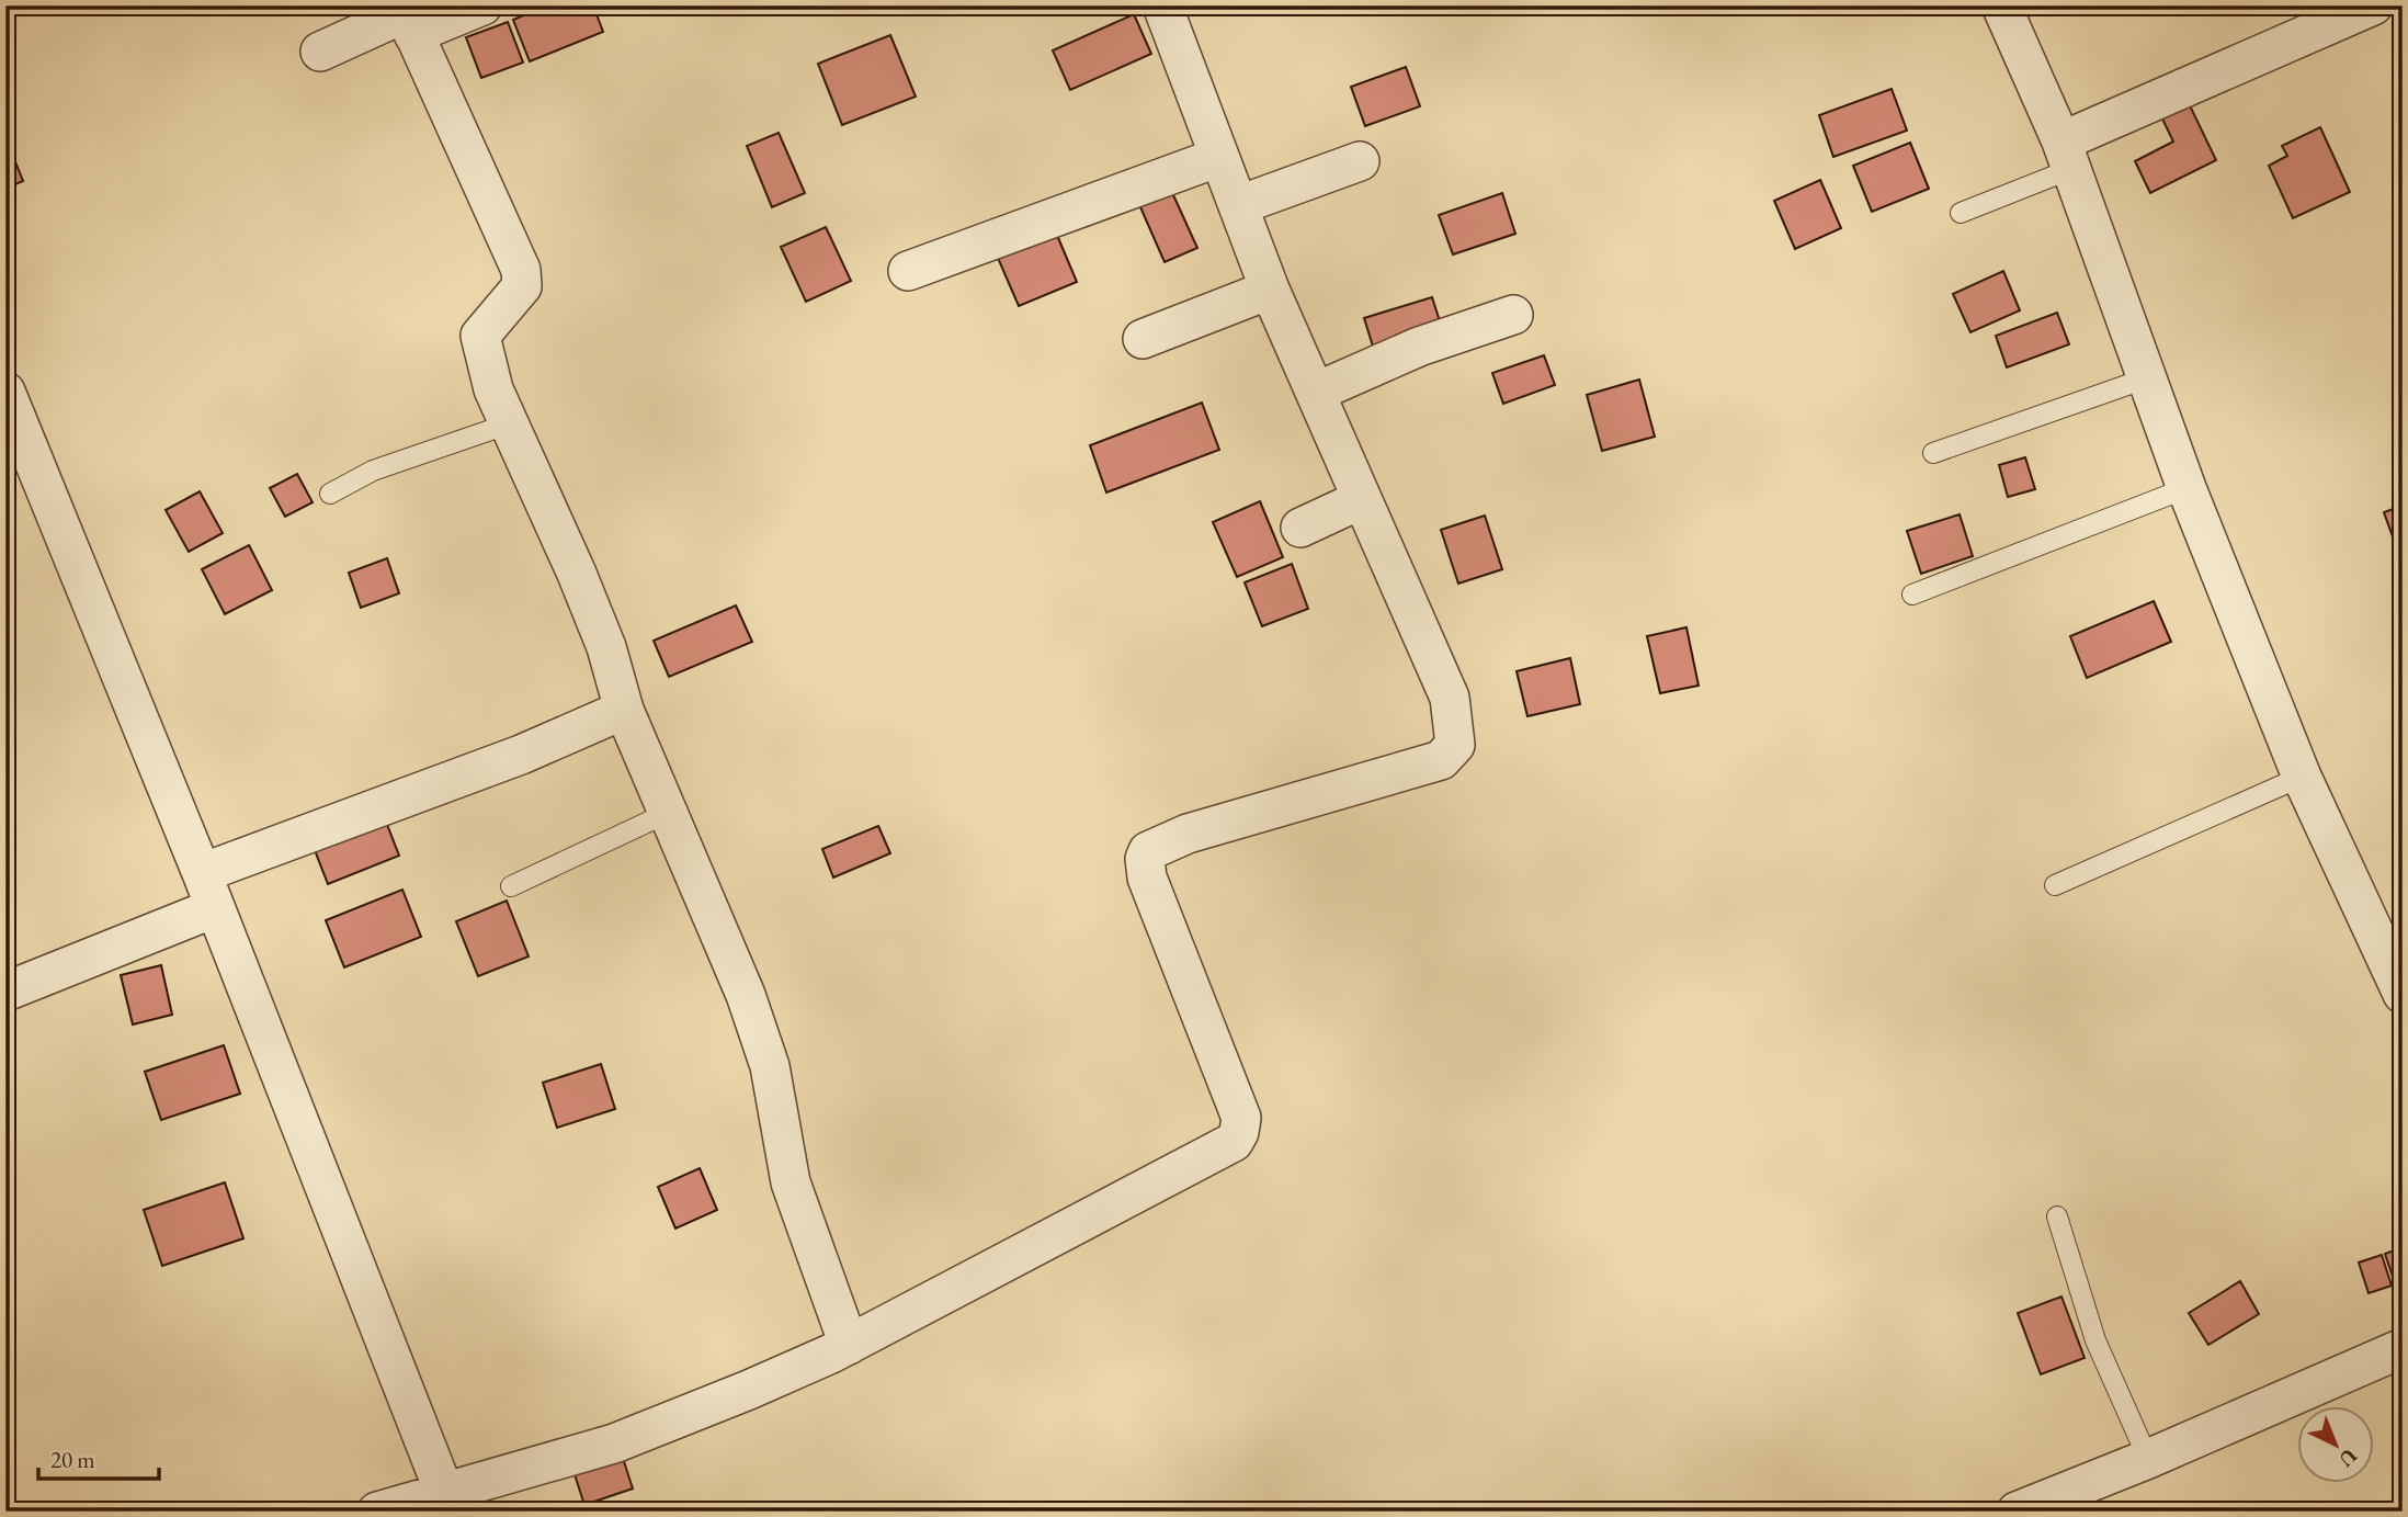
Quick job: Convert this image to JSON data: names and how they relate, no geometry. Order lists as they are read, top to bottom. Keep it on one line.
{"scale_bar":"20 m","north":"bottom right"}
